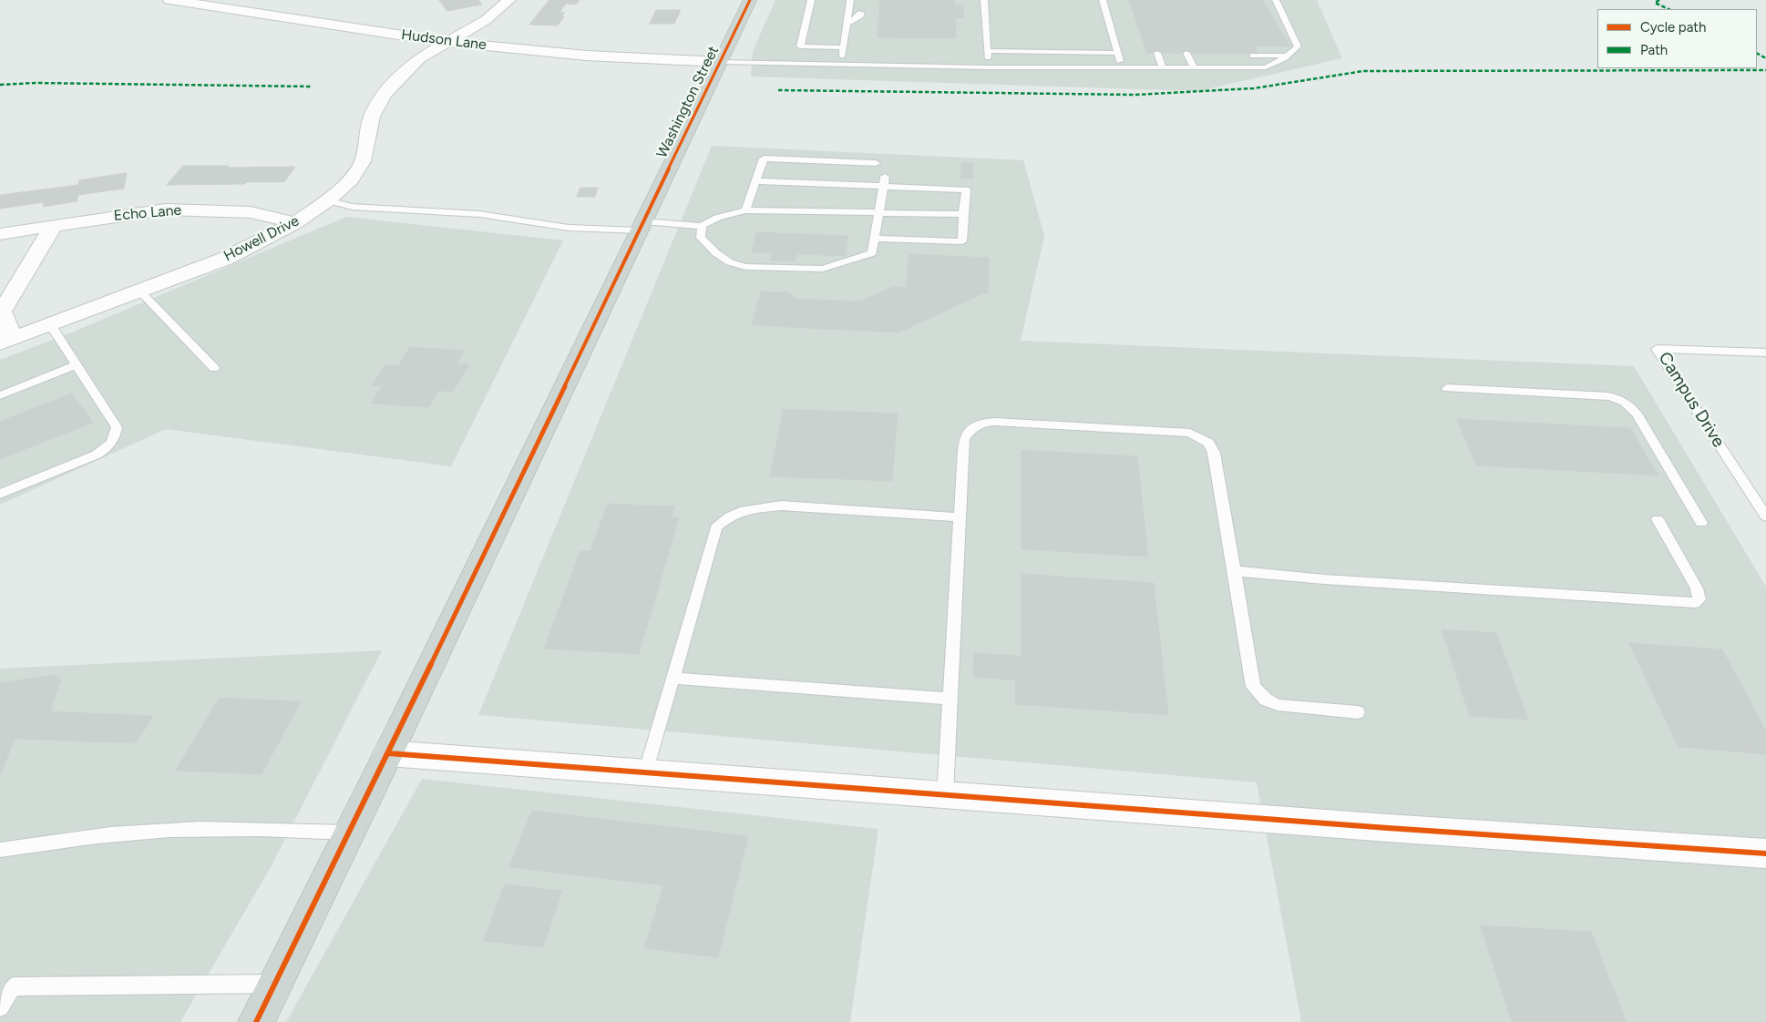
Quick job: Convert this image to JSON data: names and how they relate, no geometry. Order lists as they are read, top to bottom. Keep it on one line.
{"streets":{"main road":["Washington Street"],"street":["Hudson Lane","Echo Lane","Howell Drive"],"lane":["Campus Drive"]},"crossings":[["Hudson Lane","Washington Street"],["Hudson Lane","Howell Drive"],["Echo Lane","Howell Drive"]],"legend":["Cycle path","Path"]}
